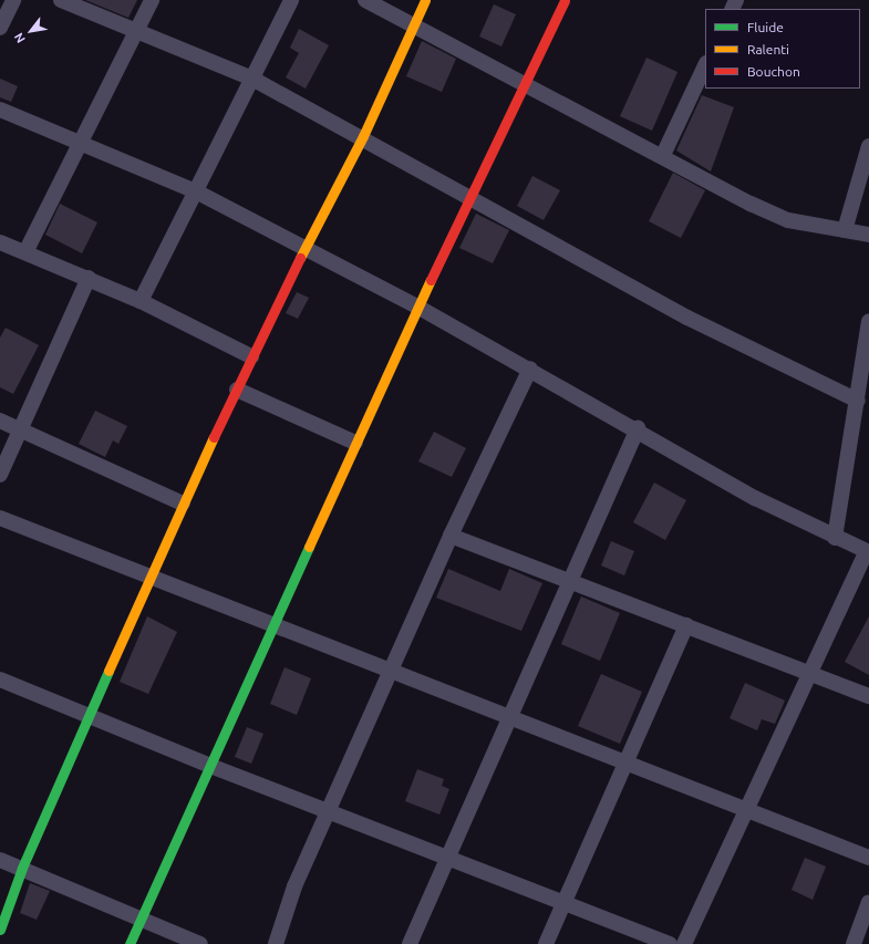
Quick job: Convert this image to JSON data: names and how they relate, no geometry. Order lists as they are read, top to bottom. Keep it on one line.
{"legend":["Fluide","Ralenti","Bouchon"],"north":"bottom left"}
